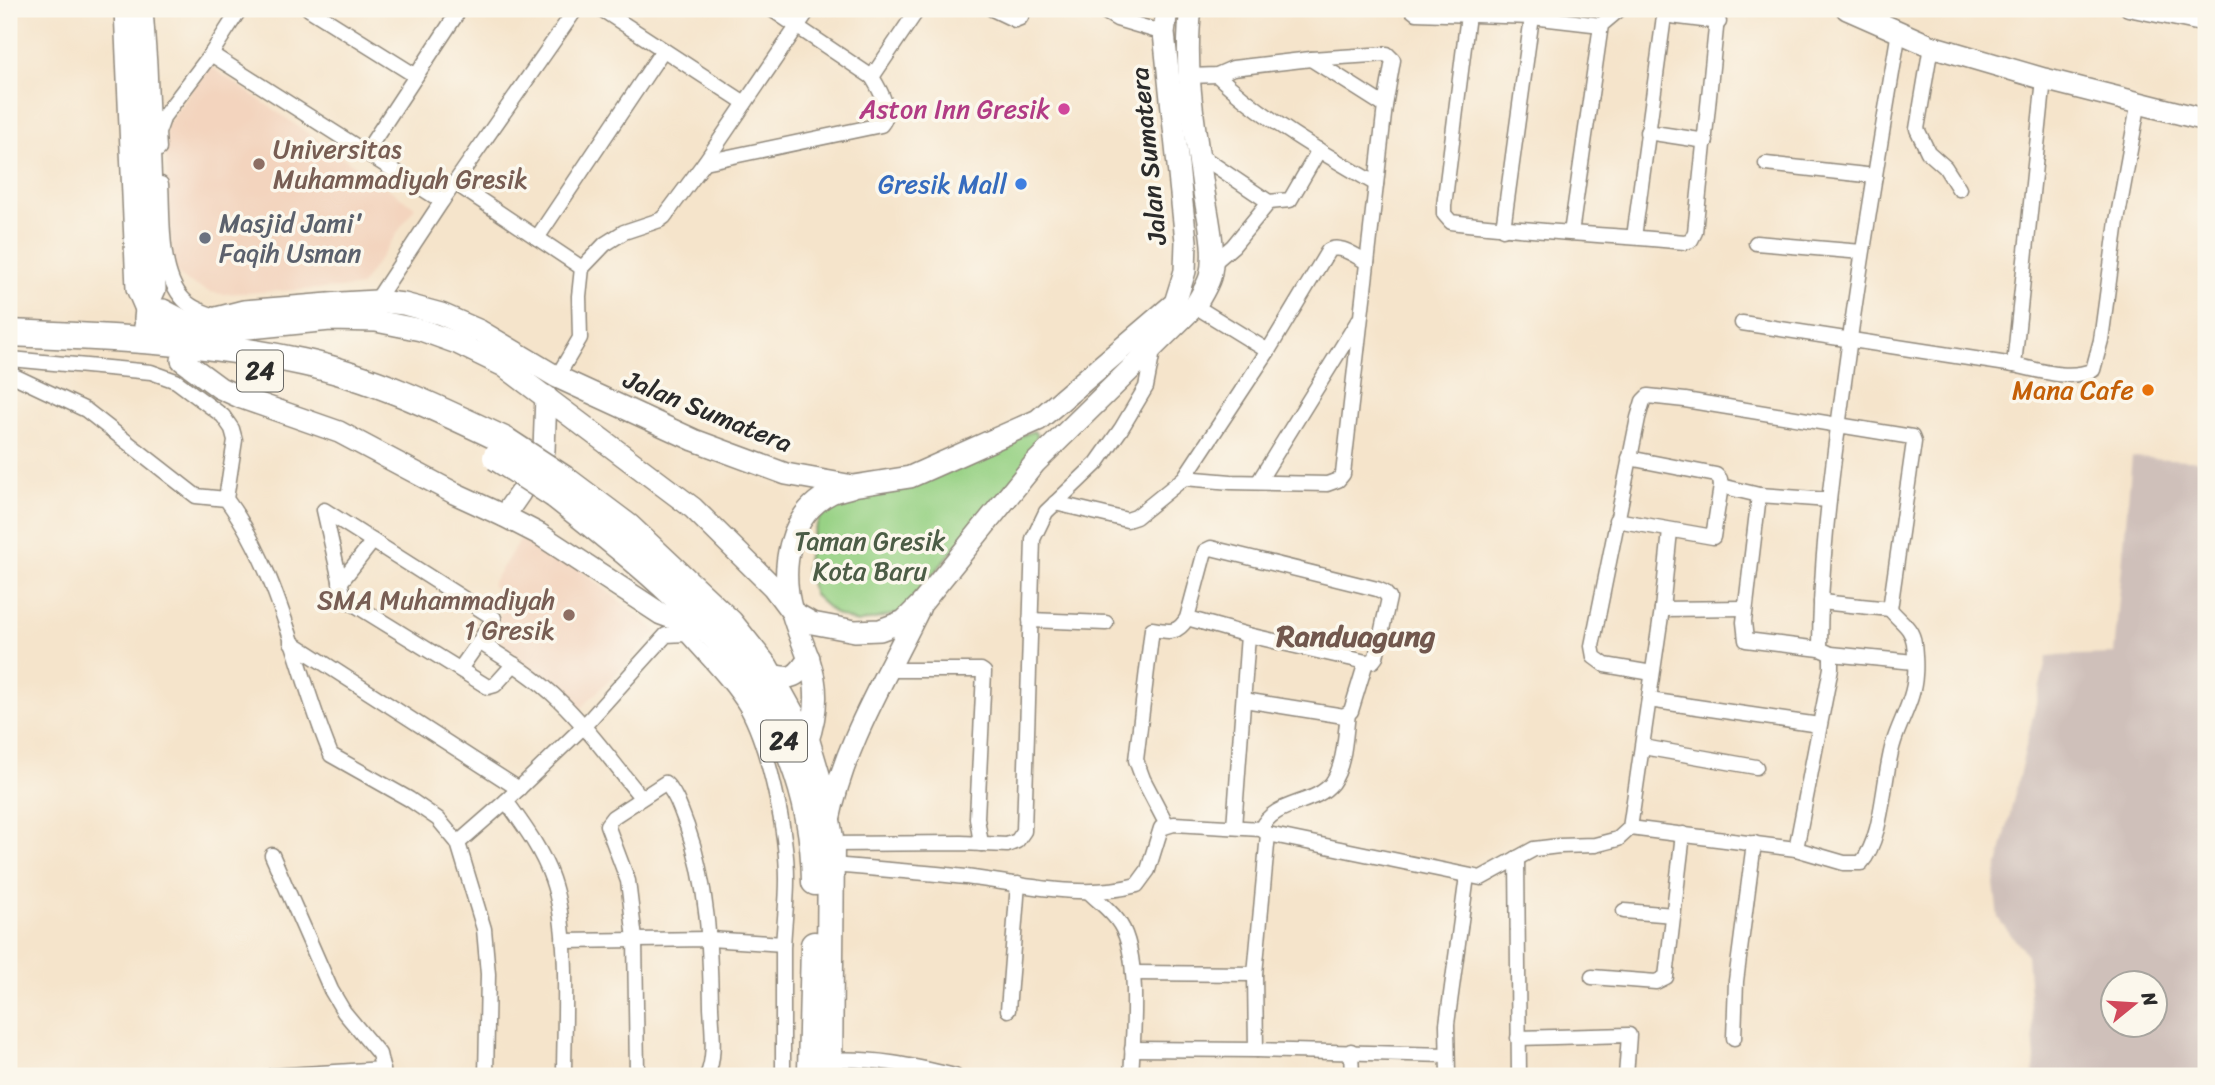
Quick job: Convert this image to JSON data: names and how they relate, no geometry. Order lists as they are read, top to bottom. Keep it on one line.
{"streets":{"highway":["24"],"main road":["Jalan Sumatera"]},"crossings":[["Jalan Sumatera","24"]],"districts":["Randuagung"],"parks":["Taman Gresik Kota Baru"],"places":["Aston Inn Gresik","Universitas Muhammadiyah Gresik","Gresik Mall","Masjid Jami' Faqih Usman","Mana Cafe","SMA Muhammadiyah 1 Gresik"],"north":"right"}
